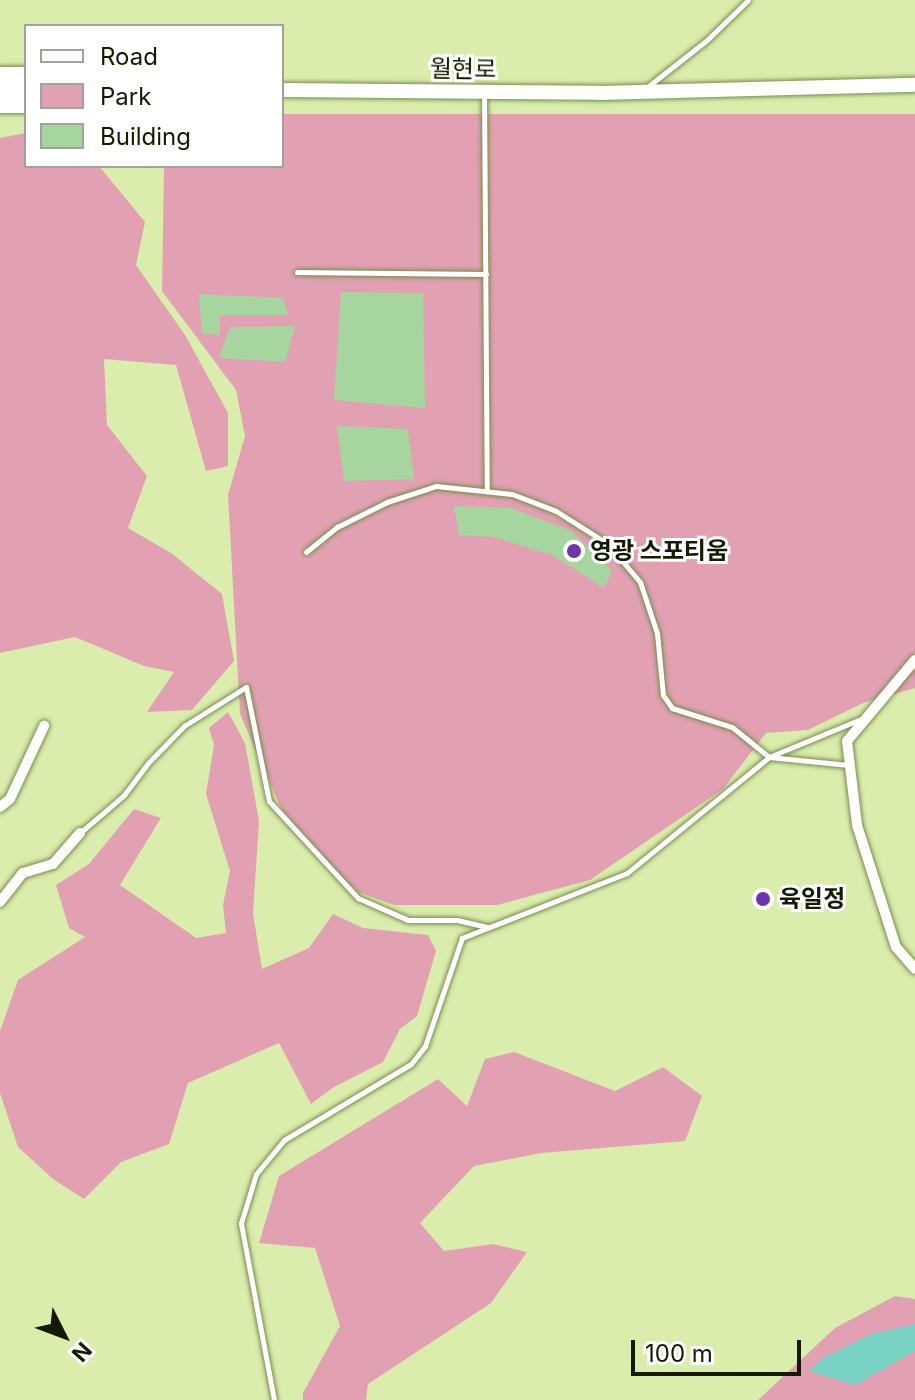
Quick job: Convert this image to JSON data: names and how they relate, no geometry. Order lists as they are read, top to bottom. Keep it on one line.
{"streets":{"street":["월현로"]},"places":["영광 스포티움","육일정"],"legend":["Road","Park","Building"],"scale_bar":"100 m","north":"bottom right"}
